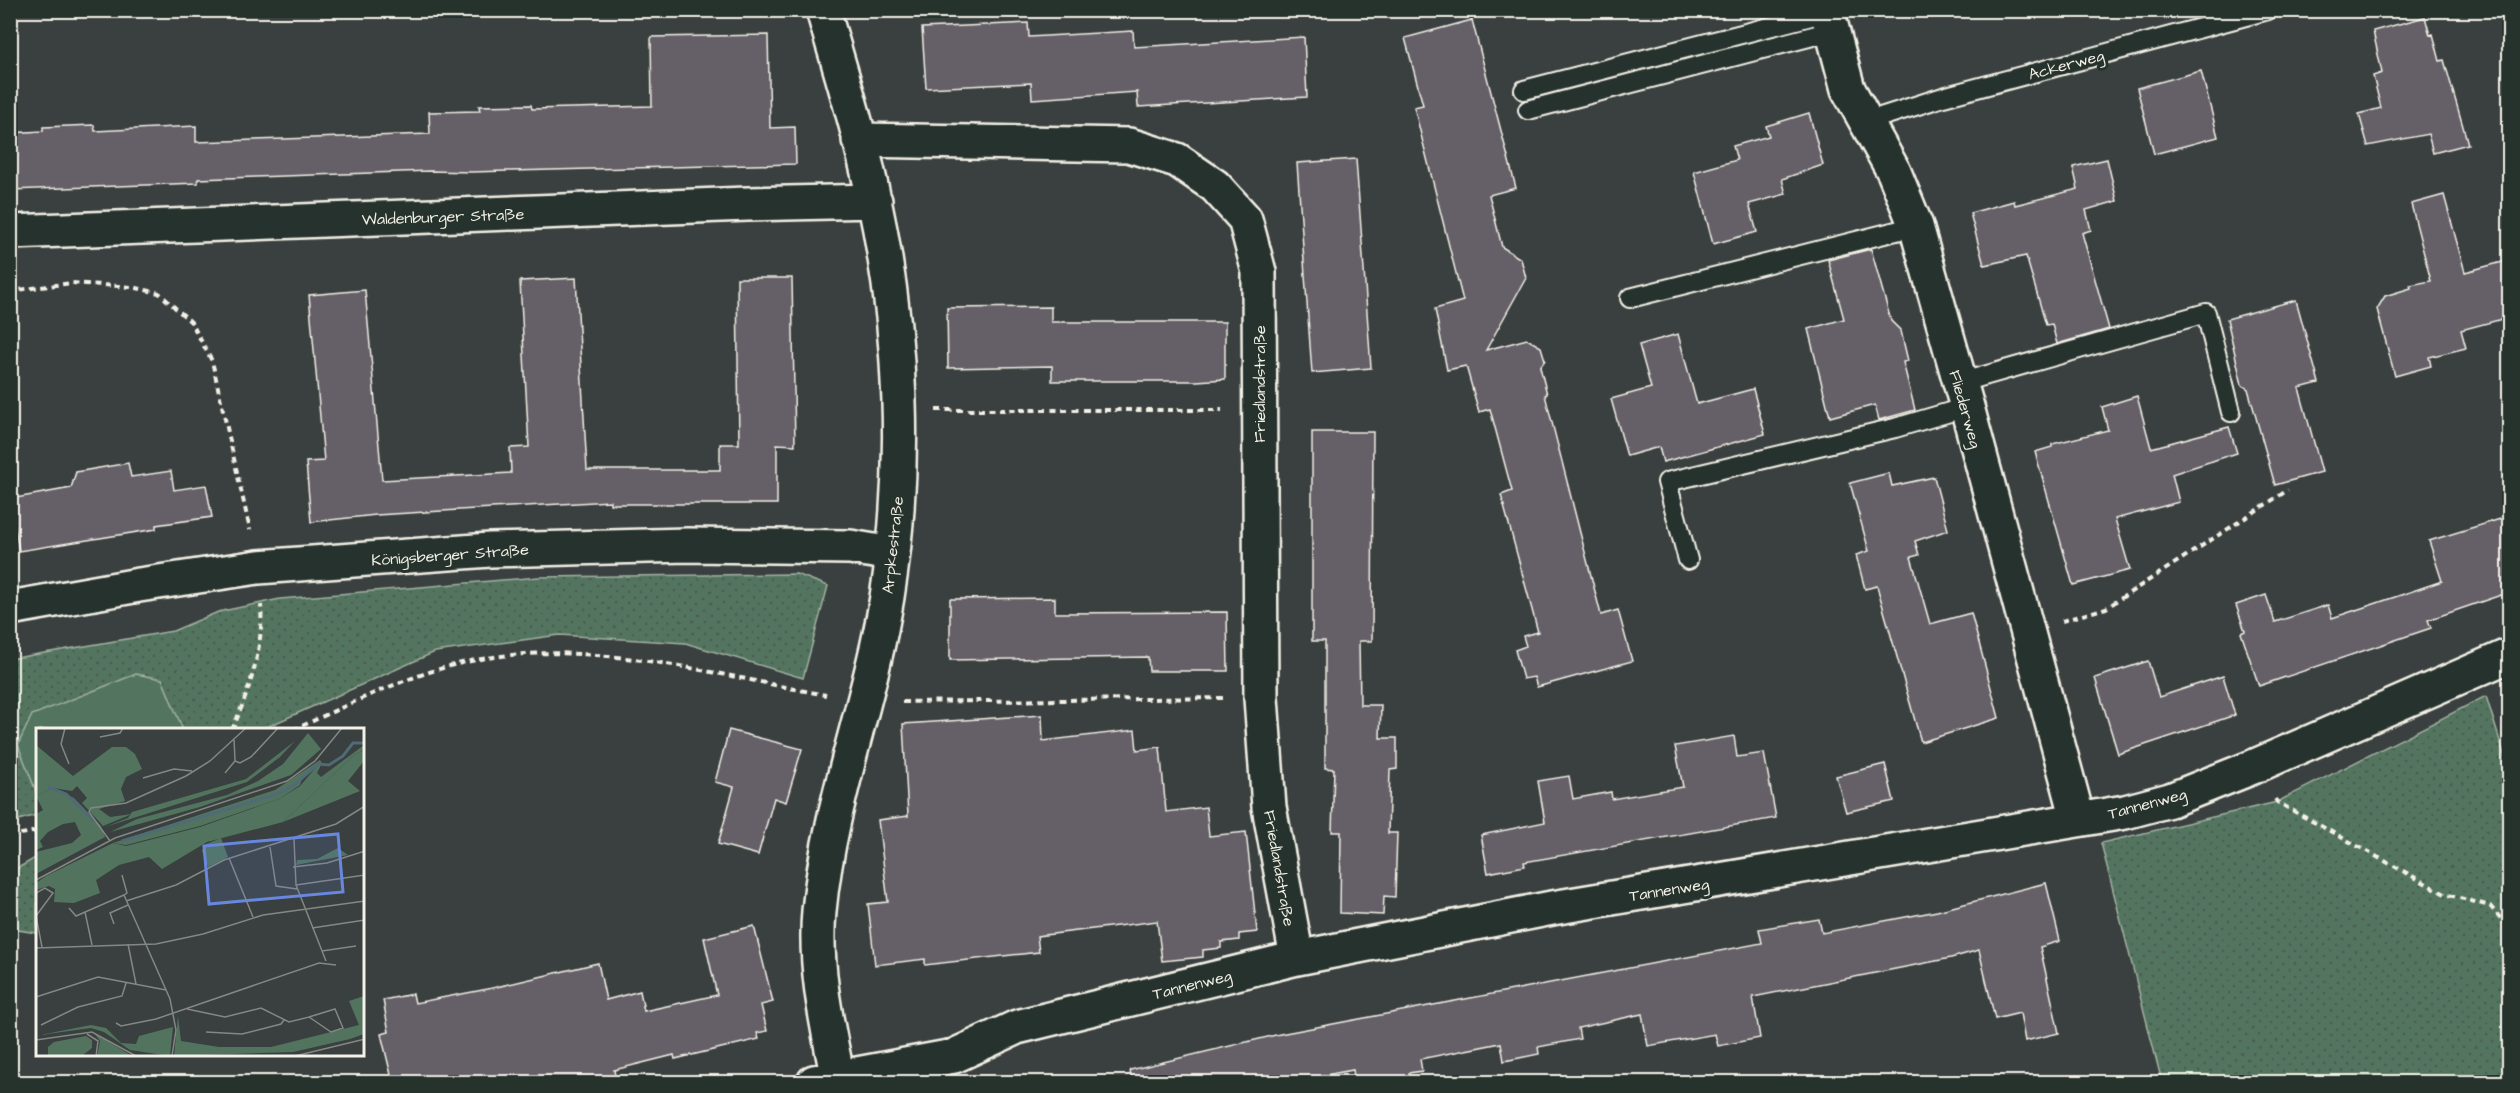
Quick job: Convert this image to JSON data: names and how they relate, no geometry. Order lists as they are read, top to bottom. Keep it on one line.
{"streets":{"street":["Waldenburger Straße","Friedlandstraße","Fliederweg","Arpkestraße","Königsberger Straße","Tannenweg"],"lane":["Ackerweg"]},"crossings":[["Ackerweg","Fliederweg"],["Waldenburger Straße","Arpkestraße"],["Friedlandstraße","Arpkestraße"],["Friedlandstraße","Tannenweg"],["Fliederweg","Tannenweg"],["Arpkestraße","Königsberger Straße"],["Arpkestraße","Tannenweg"]]}
